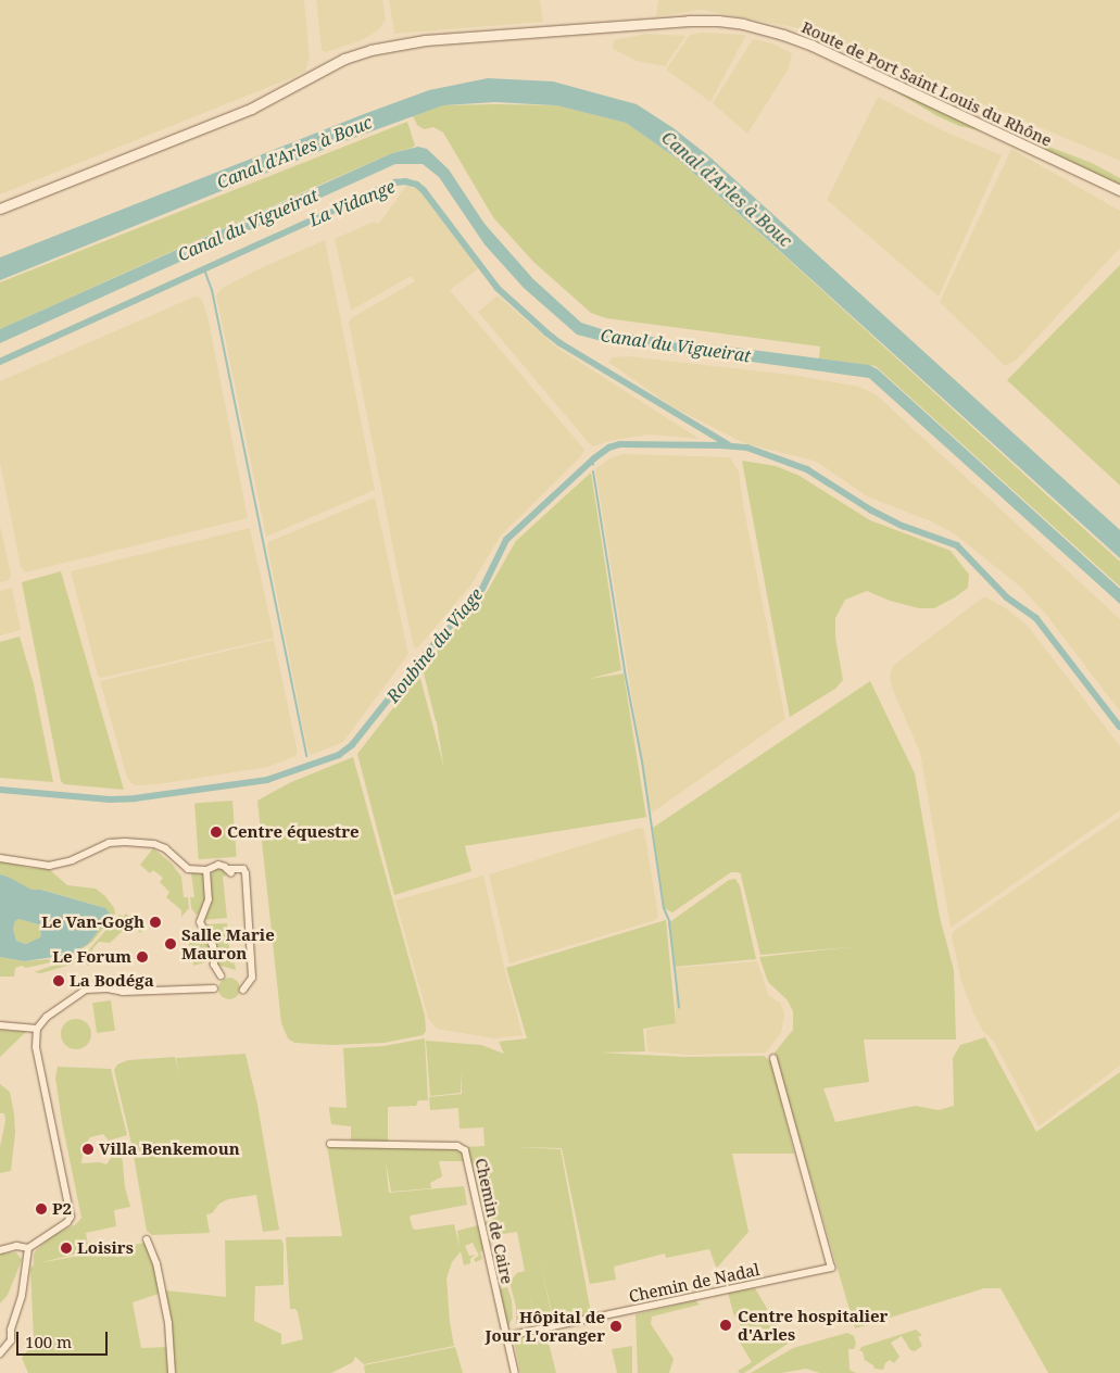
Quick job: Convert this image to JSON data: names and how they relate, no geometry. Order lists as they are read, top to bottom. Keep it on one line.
{"streets":{"main road":["Route de Port Saint Louis du Rhône"],"street":["Chemin de Caire","Chemin de Nadal"]},"crossings":[["Chemin de Caire","Chemin de Nadal"]],"water":["Canal d'Arles à Bouc","La Vidange","Canal du Vigueirat","Roubine du Viage"],"places":["Centre équestre","Le Van-Gogh","Salle Marie Mauron","Le Forum","La Bodéga","Villa Benkemoun","P2","Loisirs","Centre hospitalier d'Arles","Hôpital de Jour L'oranger"],"scale_bar":"100 m"}
